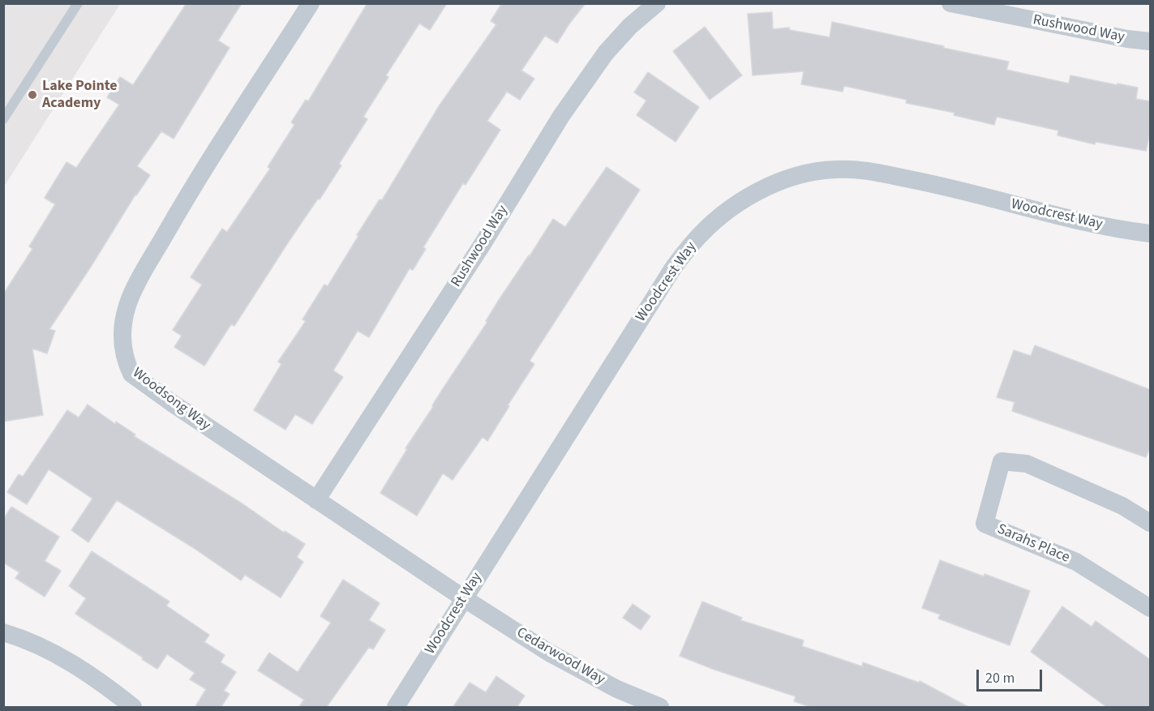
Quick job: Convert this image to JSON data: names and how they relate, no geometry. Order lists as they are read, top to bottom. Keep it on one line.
{"streets":{"street":["Rushwood Way","Woodcrest Way","Woodsong Way","Sarahs Place","Cedarwood Way"]},"crossings":[["Rushwood Way","Woodsong Way"],["Woodcrest Way","Woodsong Way"],["Woodcrest Way","Cedarwood Way"],["Woodsong Way","Cedarwood Way"]],"places":["Lake Pointe Academy"],"scale_bar":"20 m"}
